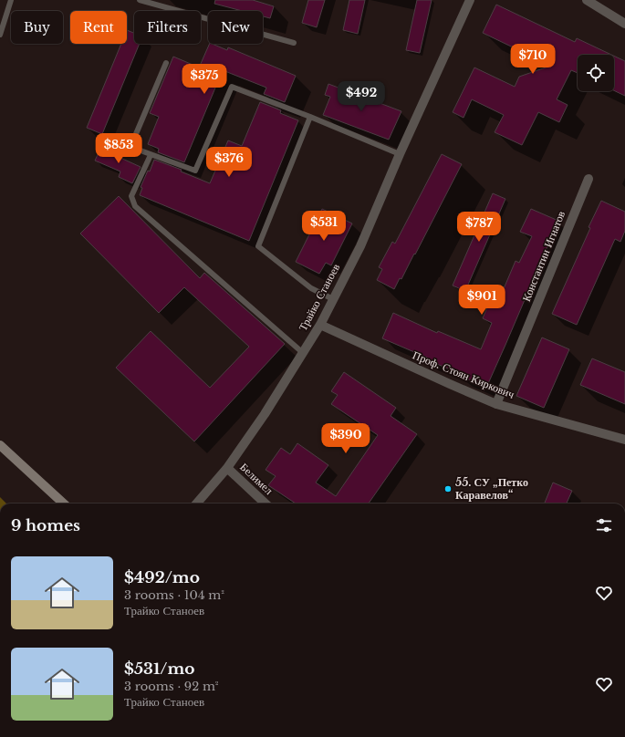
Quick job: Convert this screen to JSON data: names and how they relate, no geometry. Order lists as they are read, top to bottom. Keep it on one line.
{"streets":{"street":["Константин Игнатов","Трайко Станоев","Проф. Стоян Киркович","Белимел"]},"crossings":[["Константин Игнатов","Проф. Стоян Киркович"],["Трайко Станоев","Проф. Стоян Киркович"],["Трайко Станоев","Белимел"]],"places":["55. СУ „Петко Каравелов“"],"page":{"chip":["Buy","Rent","Filters","New"],"price":["$710","$375","$492","$853","$376","$531","$787","$901","$390"],"heading":"9 homes","list":[{"name":"$492/mo","note":"3 rooms · 104 m² · Трайко Станоев"},{"name":"$531/mo","note":"3 rooms · 92 m² · Трайко Станоев"}]}}
